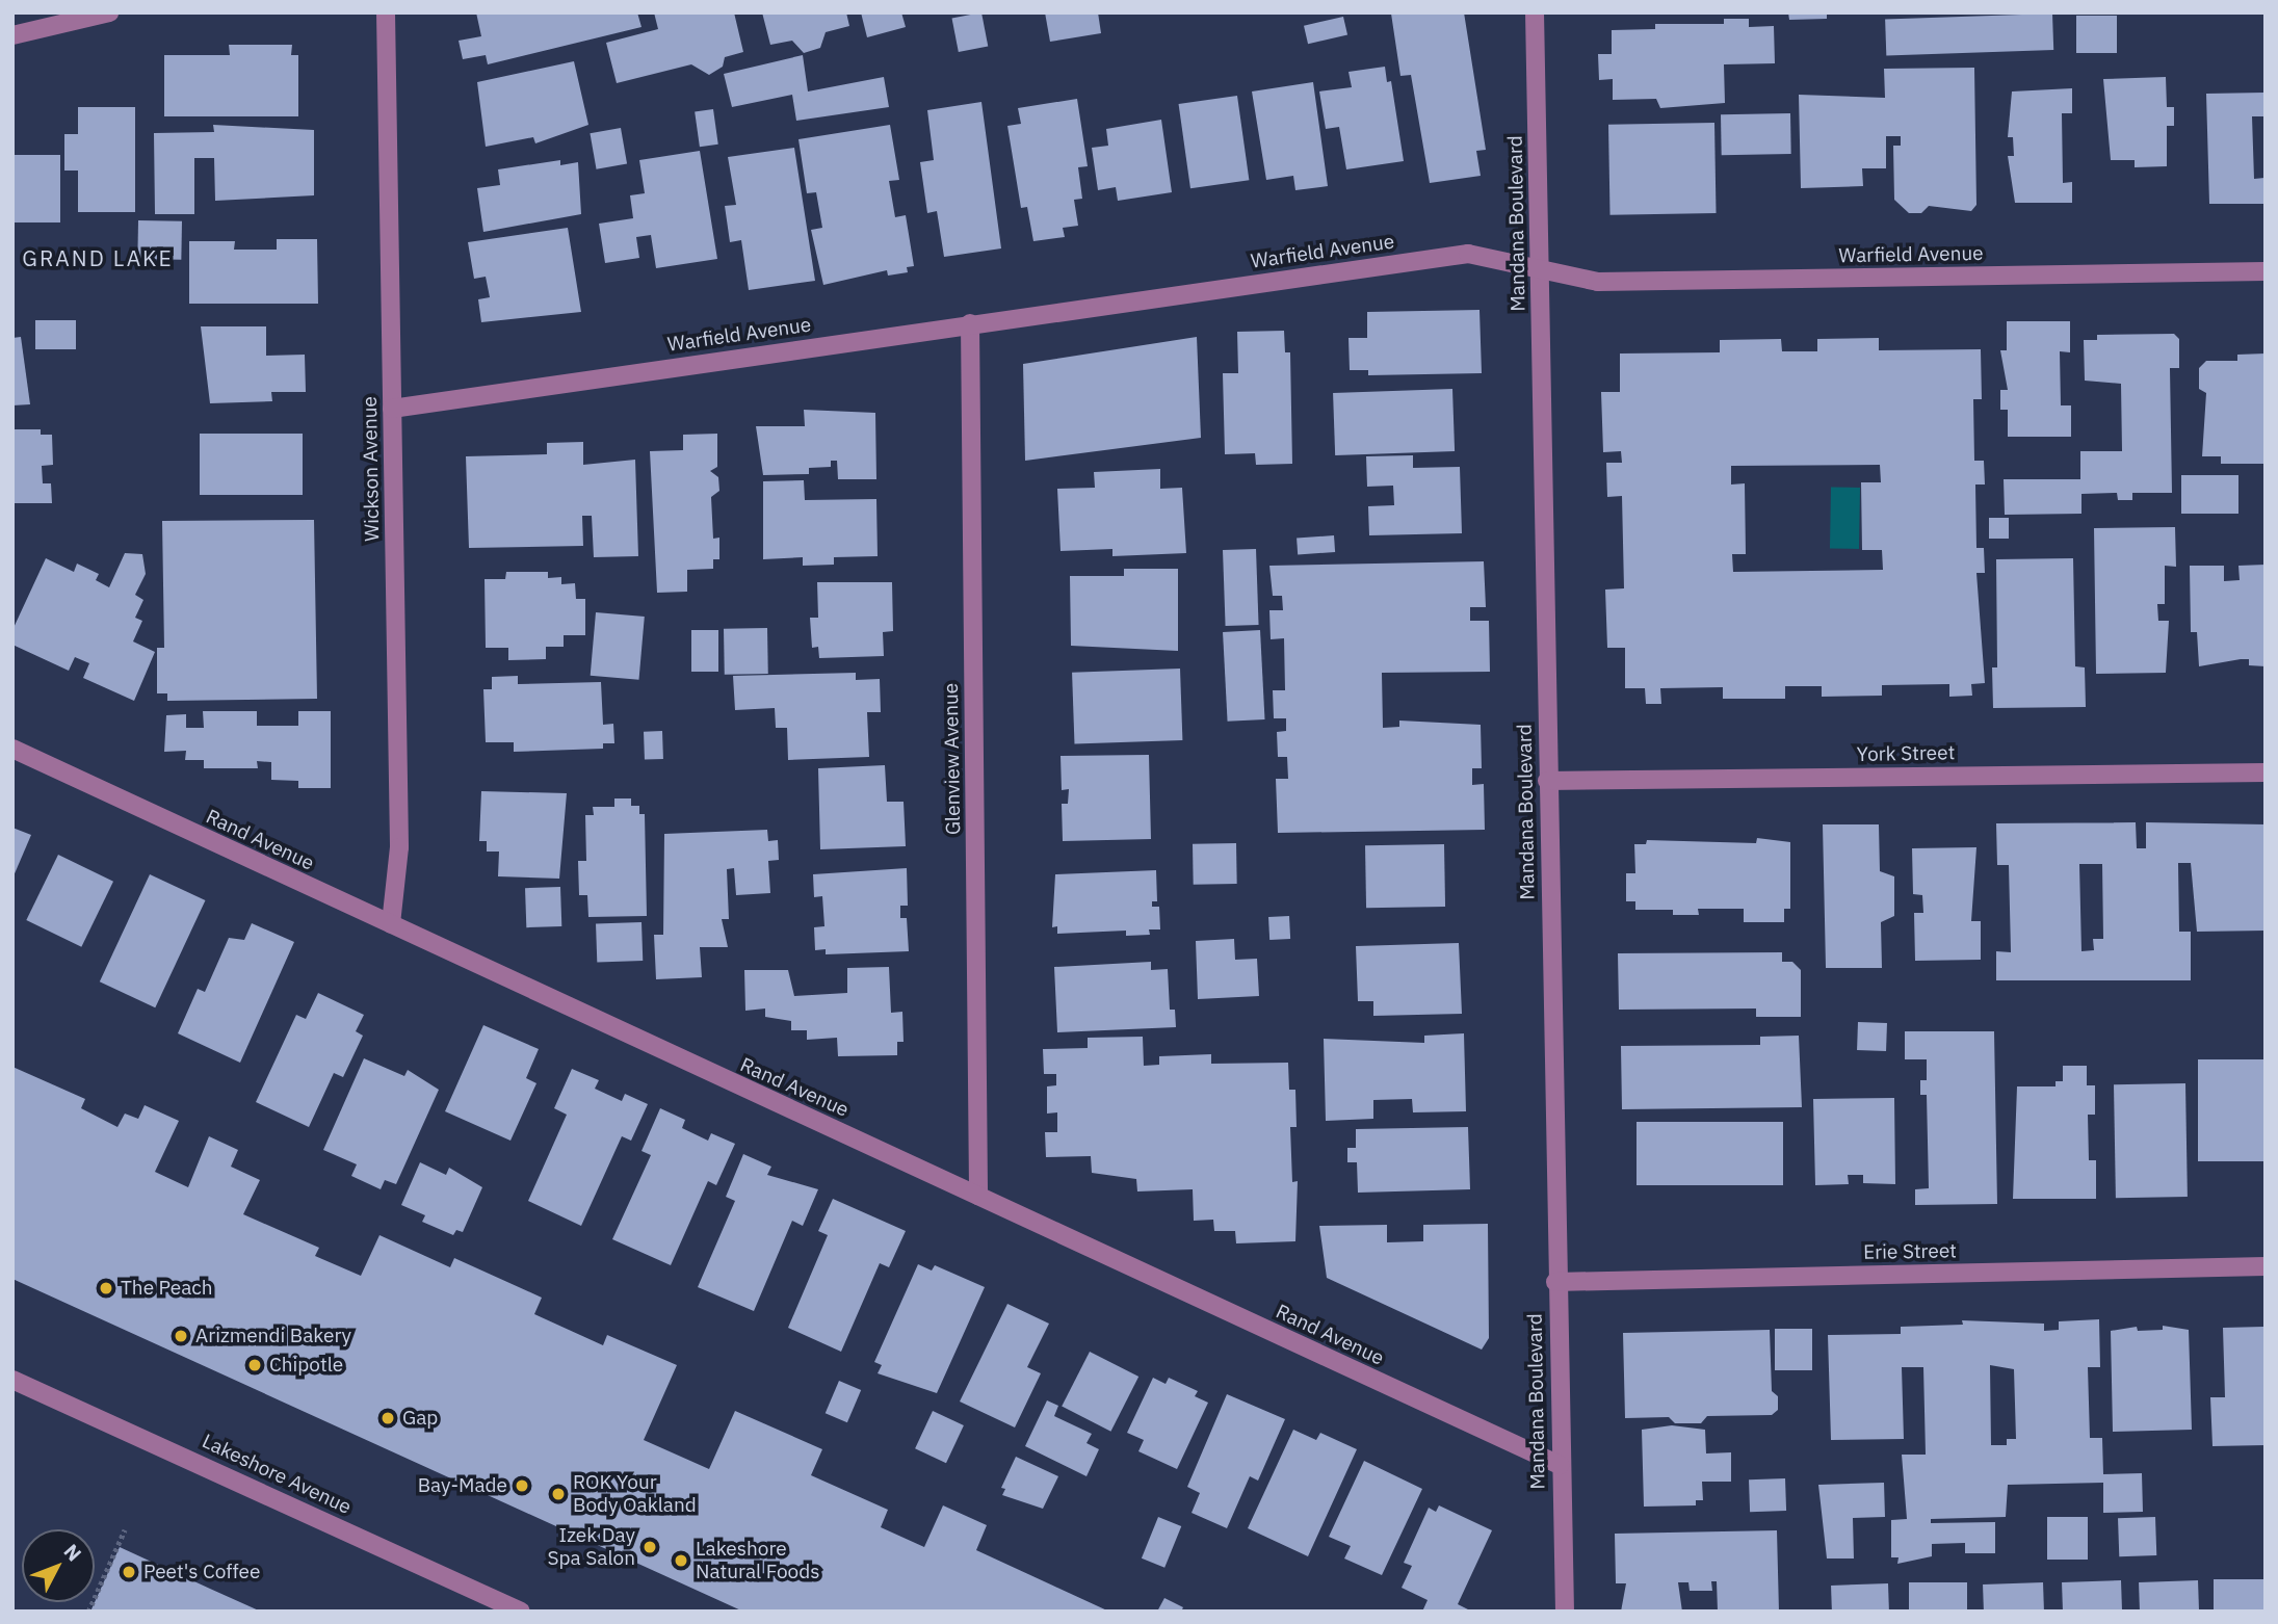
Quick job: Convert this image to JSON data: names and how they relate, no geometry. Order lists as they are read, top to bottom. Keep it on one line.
{"streets":{"street":["Mandana Boulevard","Warfield Avenue","Wickson Avenue","York Street","Glenview Avenue","Rand Avenue","Erie Street","Lakeshore Avenue"]},"crossings":[["Mandana Boulevard","Warfield Avenue"],["Mandana Boulevard","York Street"],["Mandana Boulevard","Rand Avenue"],["Mandana Boulevard","Erie Street"],["Warfield Avenue","Wickson Avenue"],["Warfield Avenue","Glenview Avenue"],["Wickson Avenue","Rand Avenue"],["Glenview Avenue","Rand Avenue"]],"districts":["GRAND LAKE"],"places":["The Peach","Arizmendi Bakery","Chipotle","Gap","Bay-Made","ROK Your Body Oakland","Izek Day Spa Salon","Lakeshore Natural Foods","Peet's Coffee"],"north":"top right"}
